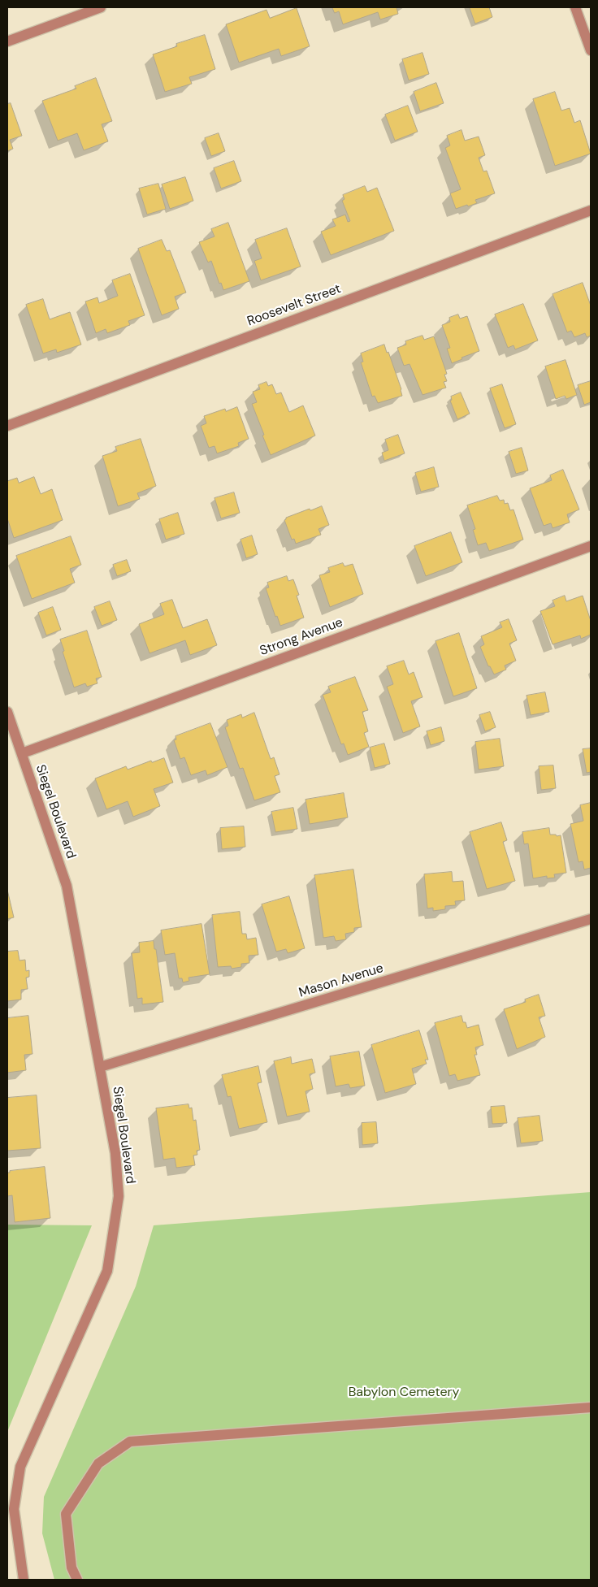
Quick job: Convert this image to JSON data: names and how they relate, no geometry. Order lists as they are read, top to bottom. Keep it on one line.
{"streets":{"street":["Roosevelt Street","Strong Avenue","Siegel Boulevard","Mason Avenue"]},"crossings":[["Strong Avenue","Siegel Boulevard"],["Siegel Boulevard","Mason Avenue"]],"parks":["Babylon Cemetery"]}
